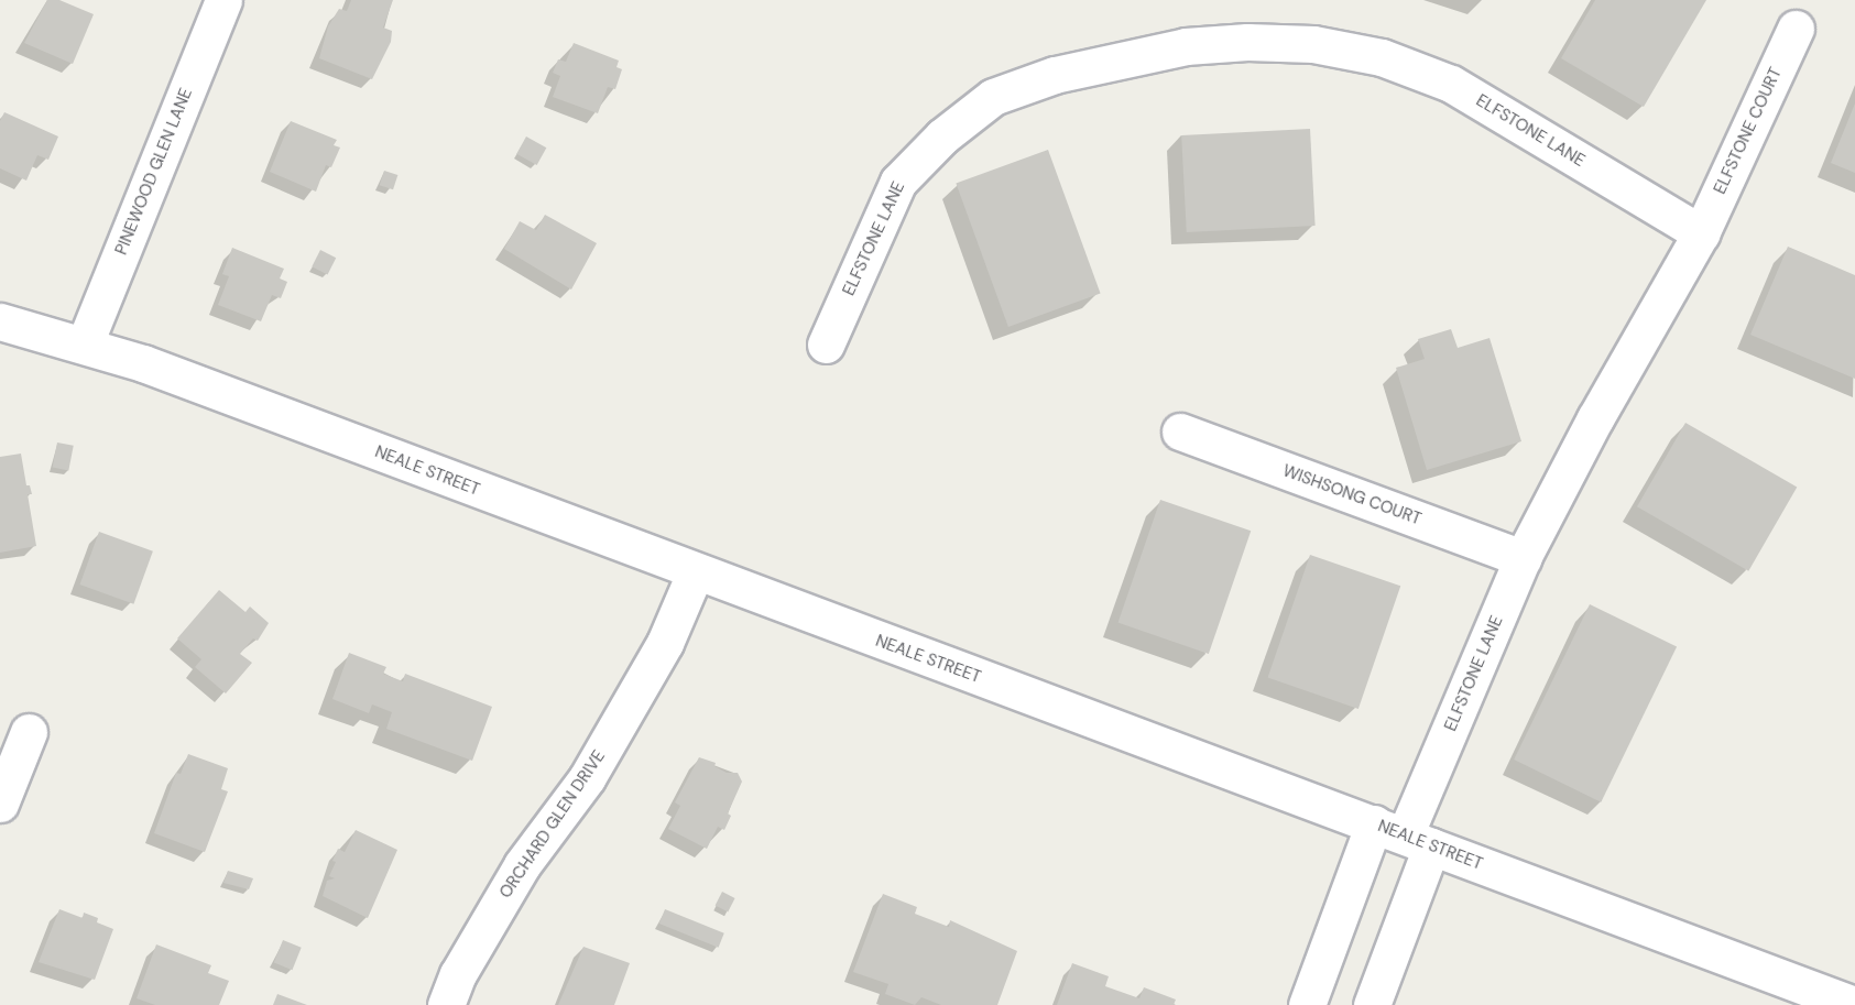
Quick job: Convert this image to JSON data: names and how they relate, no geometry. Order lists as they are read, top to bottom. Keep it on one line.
{"streets":{"street":["ELFSTONE LANE","ELFSTONE COURT","PINEWOOD GLEN LANE","NEALE STREET","WISHSONG COURT","ORCHARD GLEN DRIVE"]},"crossings":[["ELFSTONE LANE","ELFSTONE COURT"],["ELFSTONE LANE","NEALE STREET"],["ELFSTONE LANE","WISHSONG COURT"],["PINEWOOD GLEN LANE","NEALE STREET"],["NEALE STREET","ORCHARD GLEN DRIVE"]]}
